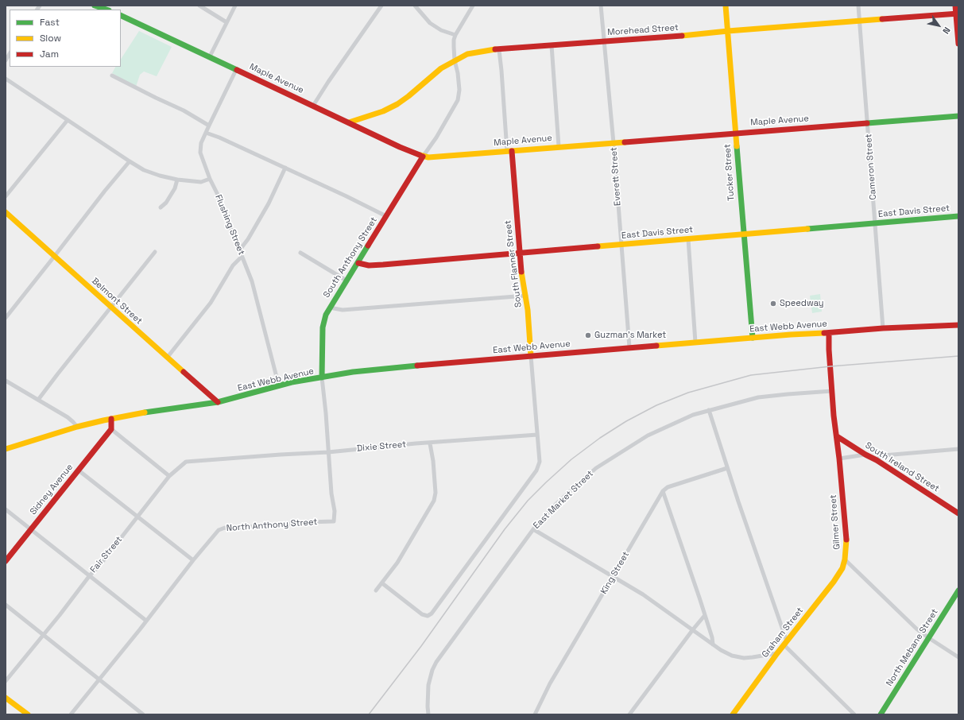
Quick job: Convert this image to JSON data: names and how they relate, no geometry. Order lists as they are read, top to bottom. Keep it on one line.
{"streets":{"main road":["Morehead Street","Maple Avenue","Tucker Street","East Davis Street","South Anthony Street","South Flanner Street","Belmont Street","East Webb Avenue","South Ireland Street","Sidney Avenue","Gilmer Street","Graham Street","North Mebane Street"],"street":["Cameron Street","Everett Street","Flushing Street","Dixie Street","East Market Street","North Anthony Street","Fair Street","King Street"]},"crossings":[["Morehead Street","Maple Avenue"],["Morehead Street","Cameron Street"],["Morehead Street","Tucker Street"],["Morehead Street","Everett Street"],["Morehead Street","South Flanner Street"],["Maple Avenue","Cameron Street"],["Maple Avenue","Tucker Street"],["Maple Avenue","Everett Street"],["Maple Avenue","Flushing Street"],["Maple Avenue","South Anthony Street"],["Maple Avenue","South Flanner Street"],["Cameron Street","East Davis Street"],["Cameron Street","East Webb Avenue"],["Tucker Street","East Davis Street"],["Tucker Street","East Webb Avenue"],["Everett Street","East Davis Street"],["Everett Street","East Webb Avenue"],["East Davis Street","South Anthony Street"],["East Davis Street","South Flanner Street"],["Flushing Street","East Webb Avenue"],["South Anthony Street","East Webb Avenue"],["South Anthony Street","North Anthony Street"],["South Flanner Street","East Webb Avenue"],["Belmont Street","East Webb Avenue"],["East Webb Avenue","Gilmer Street"],["East Webb Avenue","North Anthony Street"],["Dixie Street","North Anthony Street"],["Dixie Street","Fair Street"],["South Ireland Street","Gilmer Street"],["East Market Street","Gilmer Street"],["Gilmer Street","Graham Street"],["Gilmer Street","North Mebane Street"]],"places":["Speedway","Guzman's Market"],"legend":["Fast","Slow","Jam"],"north":"bottom right"}
